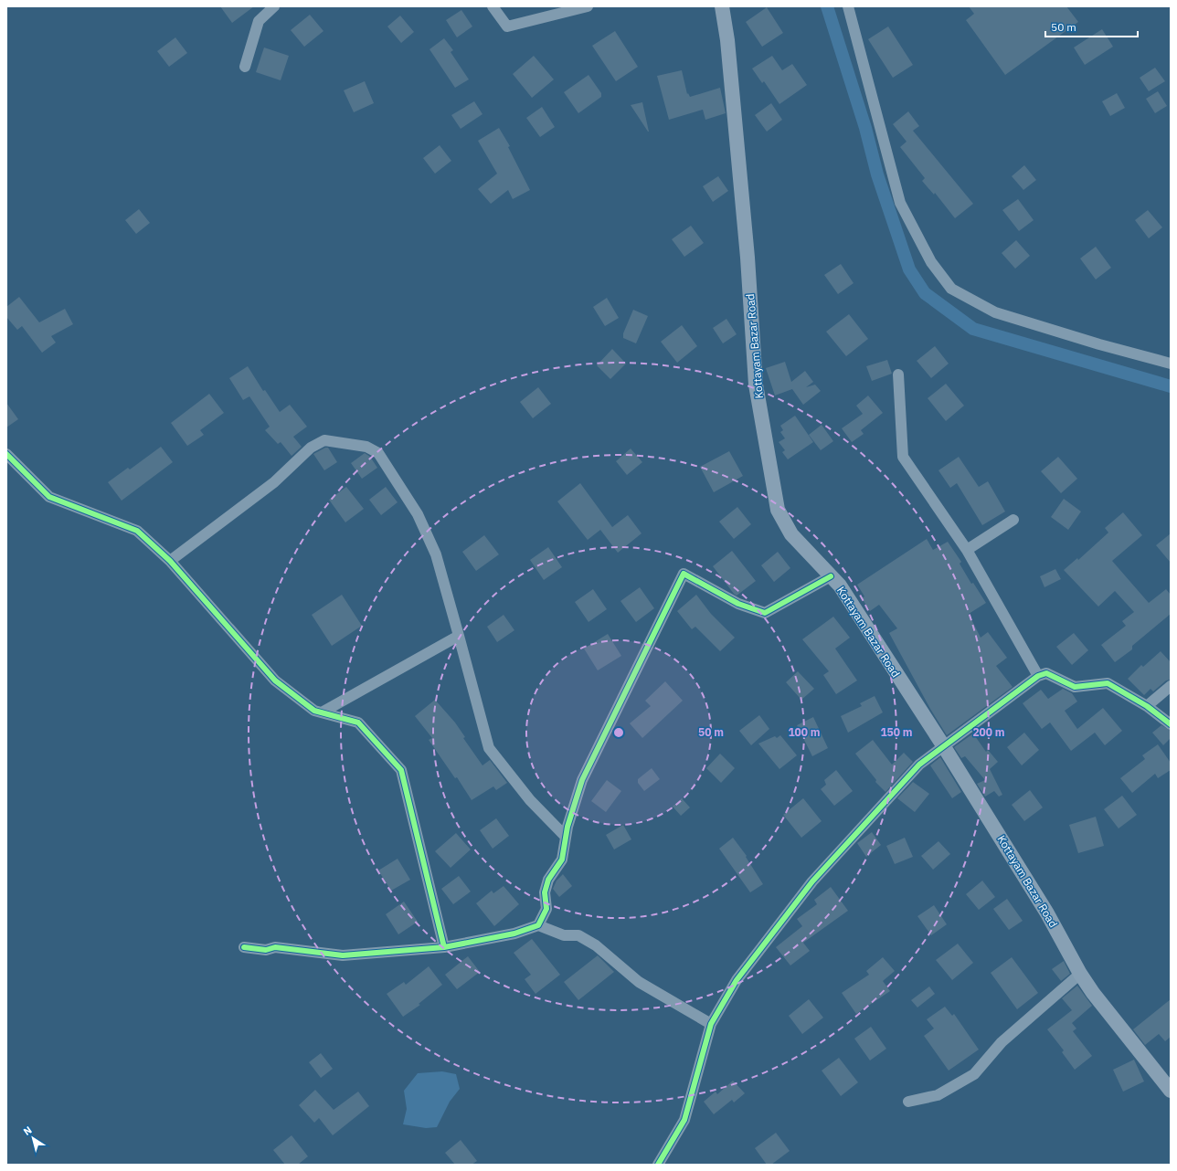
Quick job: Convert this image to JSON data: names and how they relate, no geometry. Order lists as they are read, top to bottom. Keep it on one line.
{"streets":{"main road":["Kottayam Bazar Road"]},"scale_bar":"50 m","north":"top left","rings":["50 m","100 m","150 m","200 m"]}
